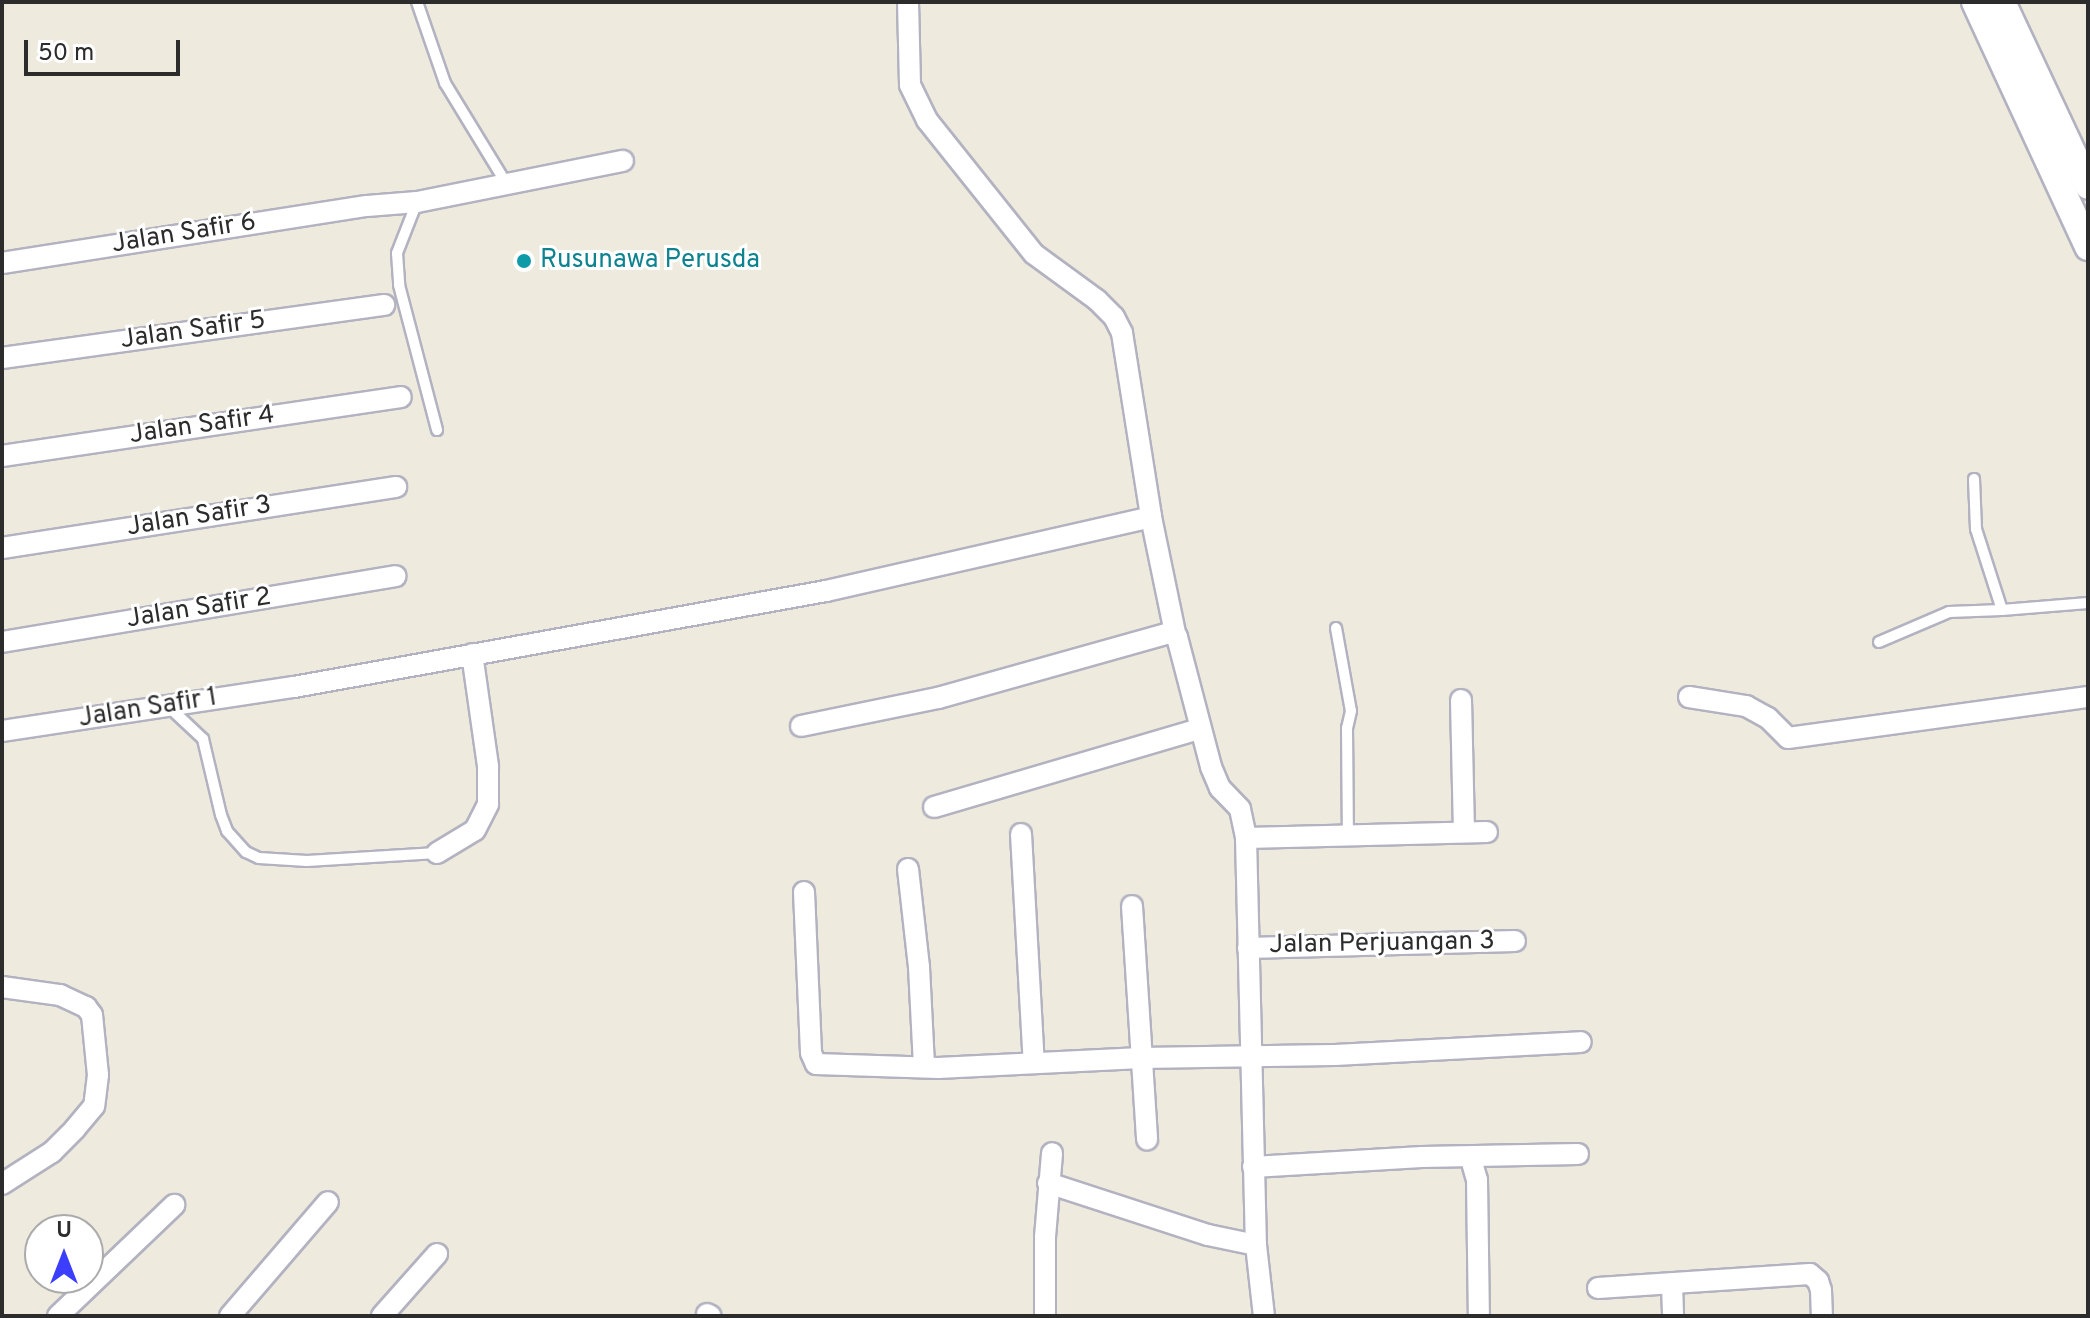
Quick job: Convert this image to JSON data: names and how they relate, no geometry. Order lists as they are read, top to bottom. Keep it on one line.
{"streets":{"street":["Jalan Safir 6","Jalan Safir 5","Jalan Safir 4","Jalan Safir 3","Jalan Safir 2","Jalan Safir 1","Jalan Perjuangan 3"]},"places":["Rusunawa Perusda"],"scale_bar":"50 m","north":"top"}
